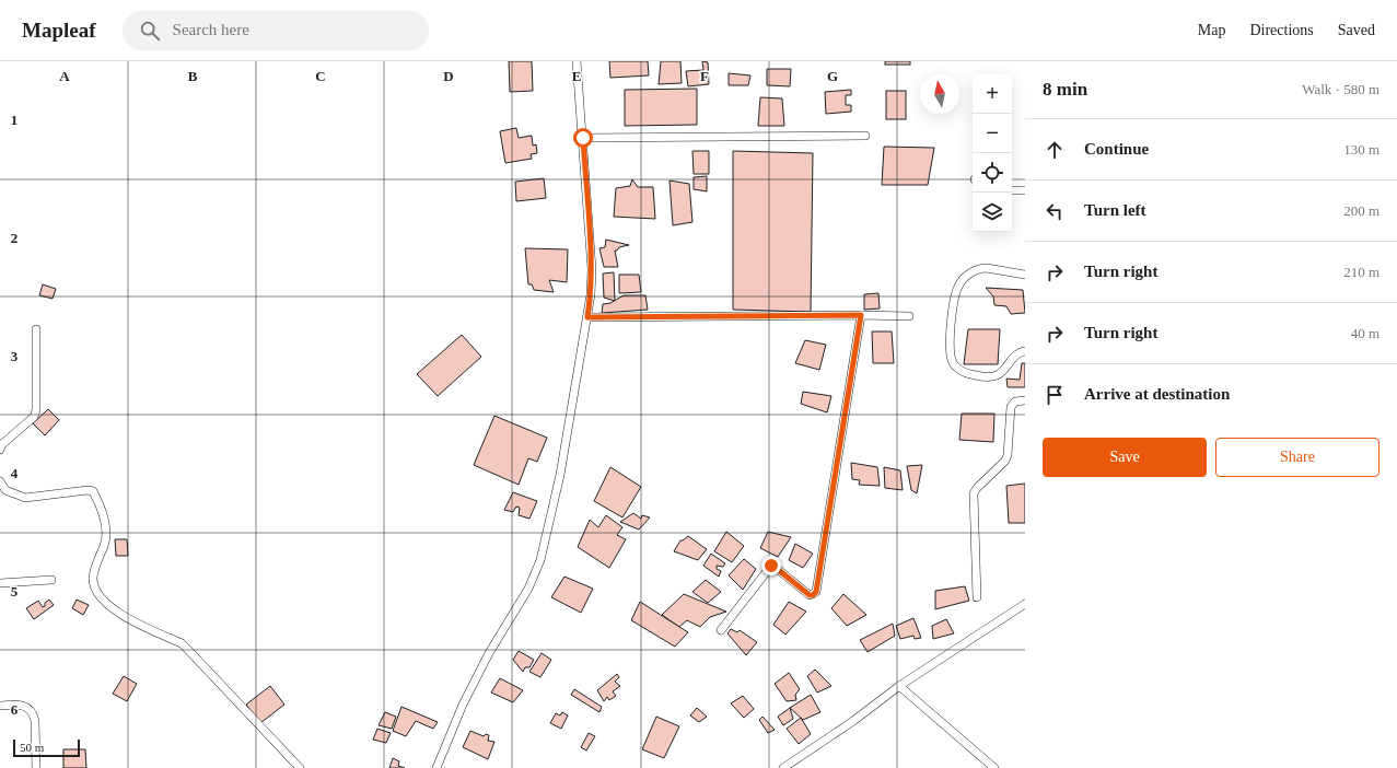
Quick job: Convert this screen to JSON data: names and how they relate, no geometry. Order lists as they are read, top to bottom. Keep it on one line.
{"scale_bar":"50 m","north":"top","page":{"header":"Mapleaf","search":"Search here","nav":["Map","Directions","Saved"],"heading":["8 min","Walk · 580 m"],"map_buttons":["+","−"],"list":[["Continue","130 m"],["Turn left","200 m"],["Turn right","210 m"],["Turn right","40 m"],"Arrive at destination"],"buttons":["Save","Share"],"scale":"50 m"},"grid":{"columns":["A","B","C","D","E","F","G"],"rows":["1","2","3","4","5","6"]}}
